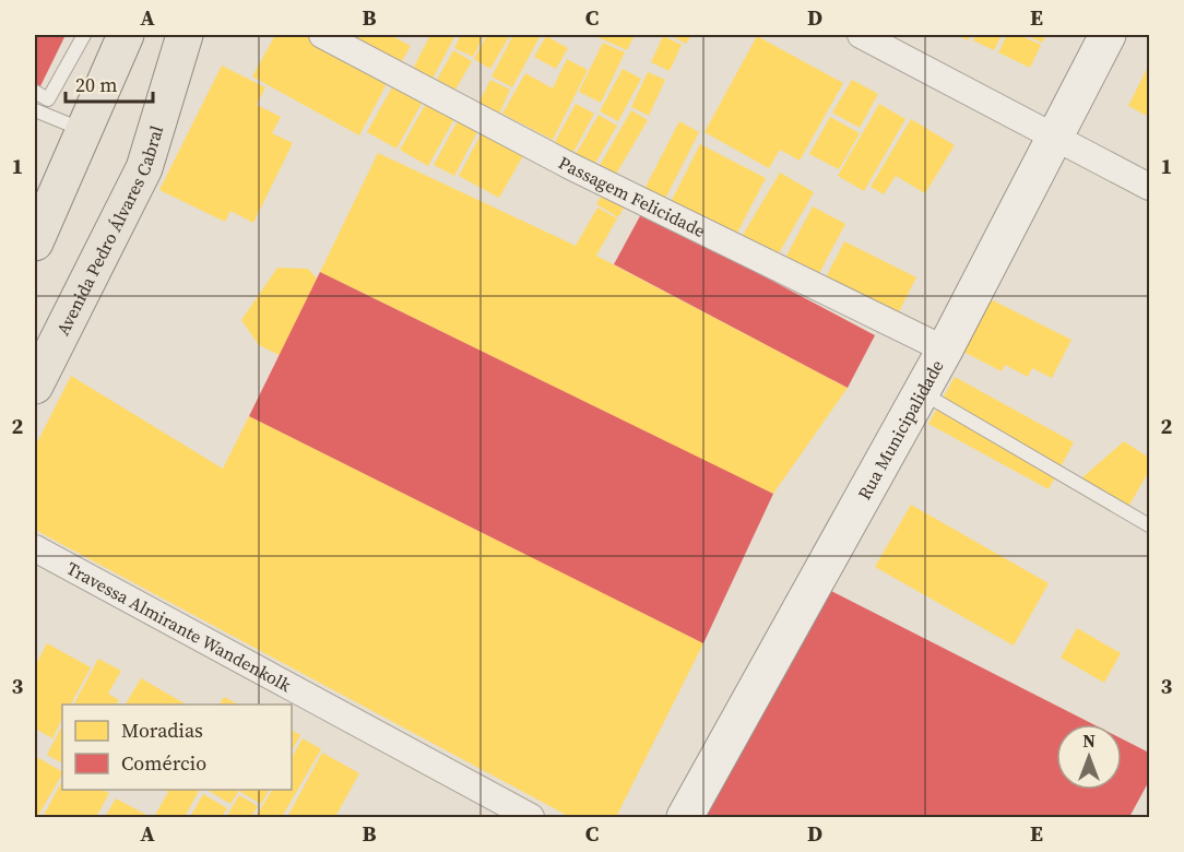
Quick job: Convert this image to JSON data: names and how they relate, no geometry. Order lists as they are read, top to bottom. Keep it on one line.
{"streets":{"main road":["Avenida Pedro Álvares Cabral"],"street":["Passagem Felicidade","Rua Municipalidade","Travessa Almirante Wandenkolk"]},"crossings":[["Passagem Felicidade","Rua Municipalidade"]],"legend":["Moradias","Comércio"],"scale_bar":"20 m","north":"top","grid":{"columns":["A","B","C","D","E"],"rows":["1","2","3"]}}
